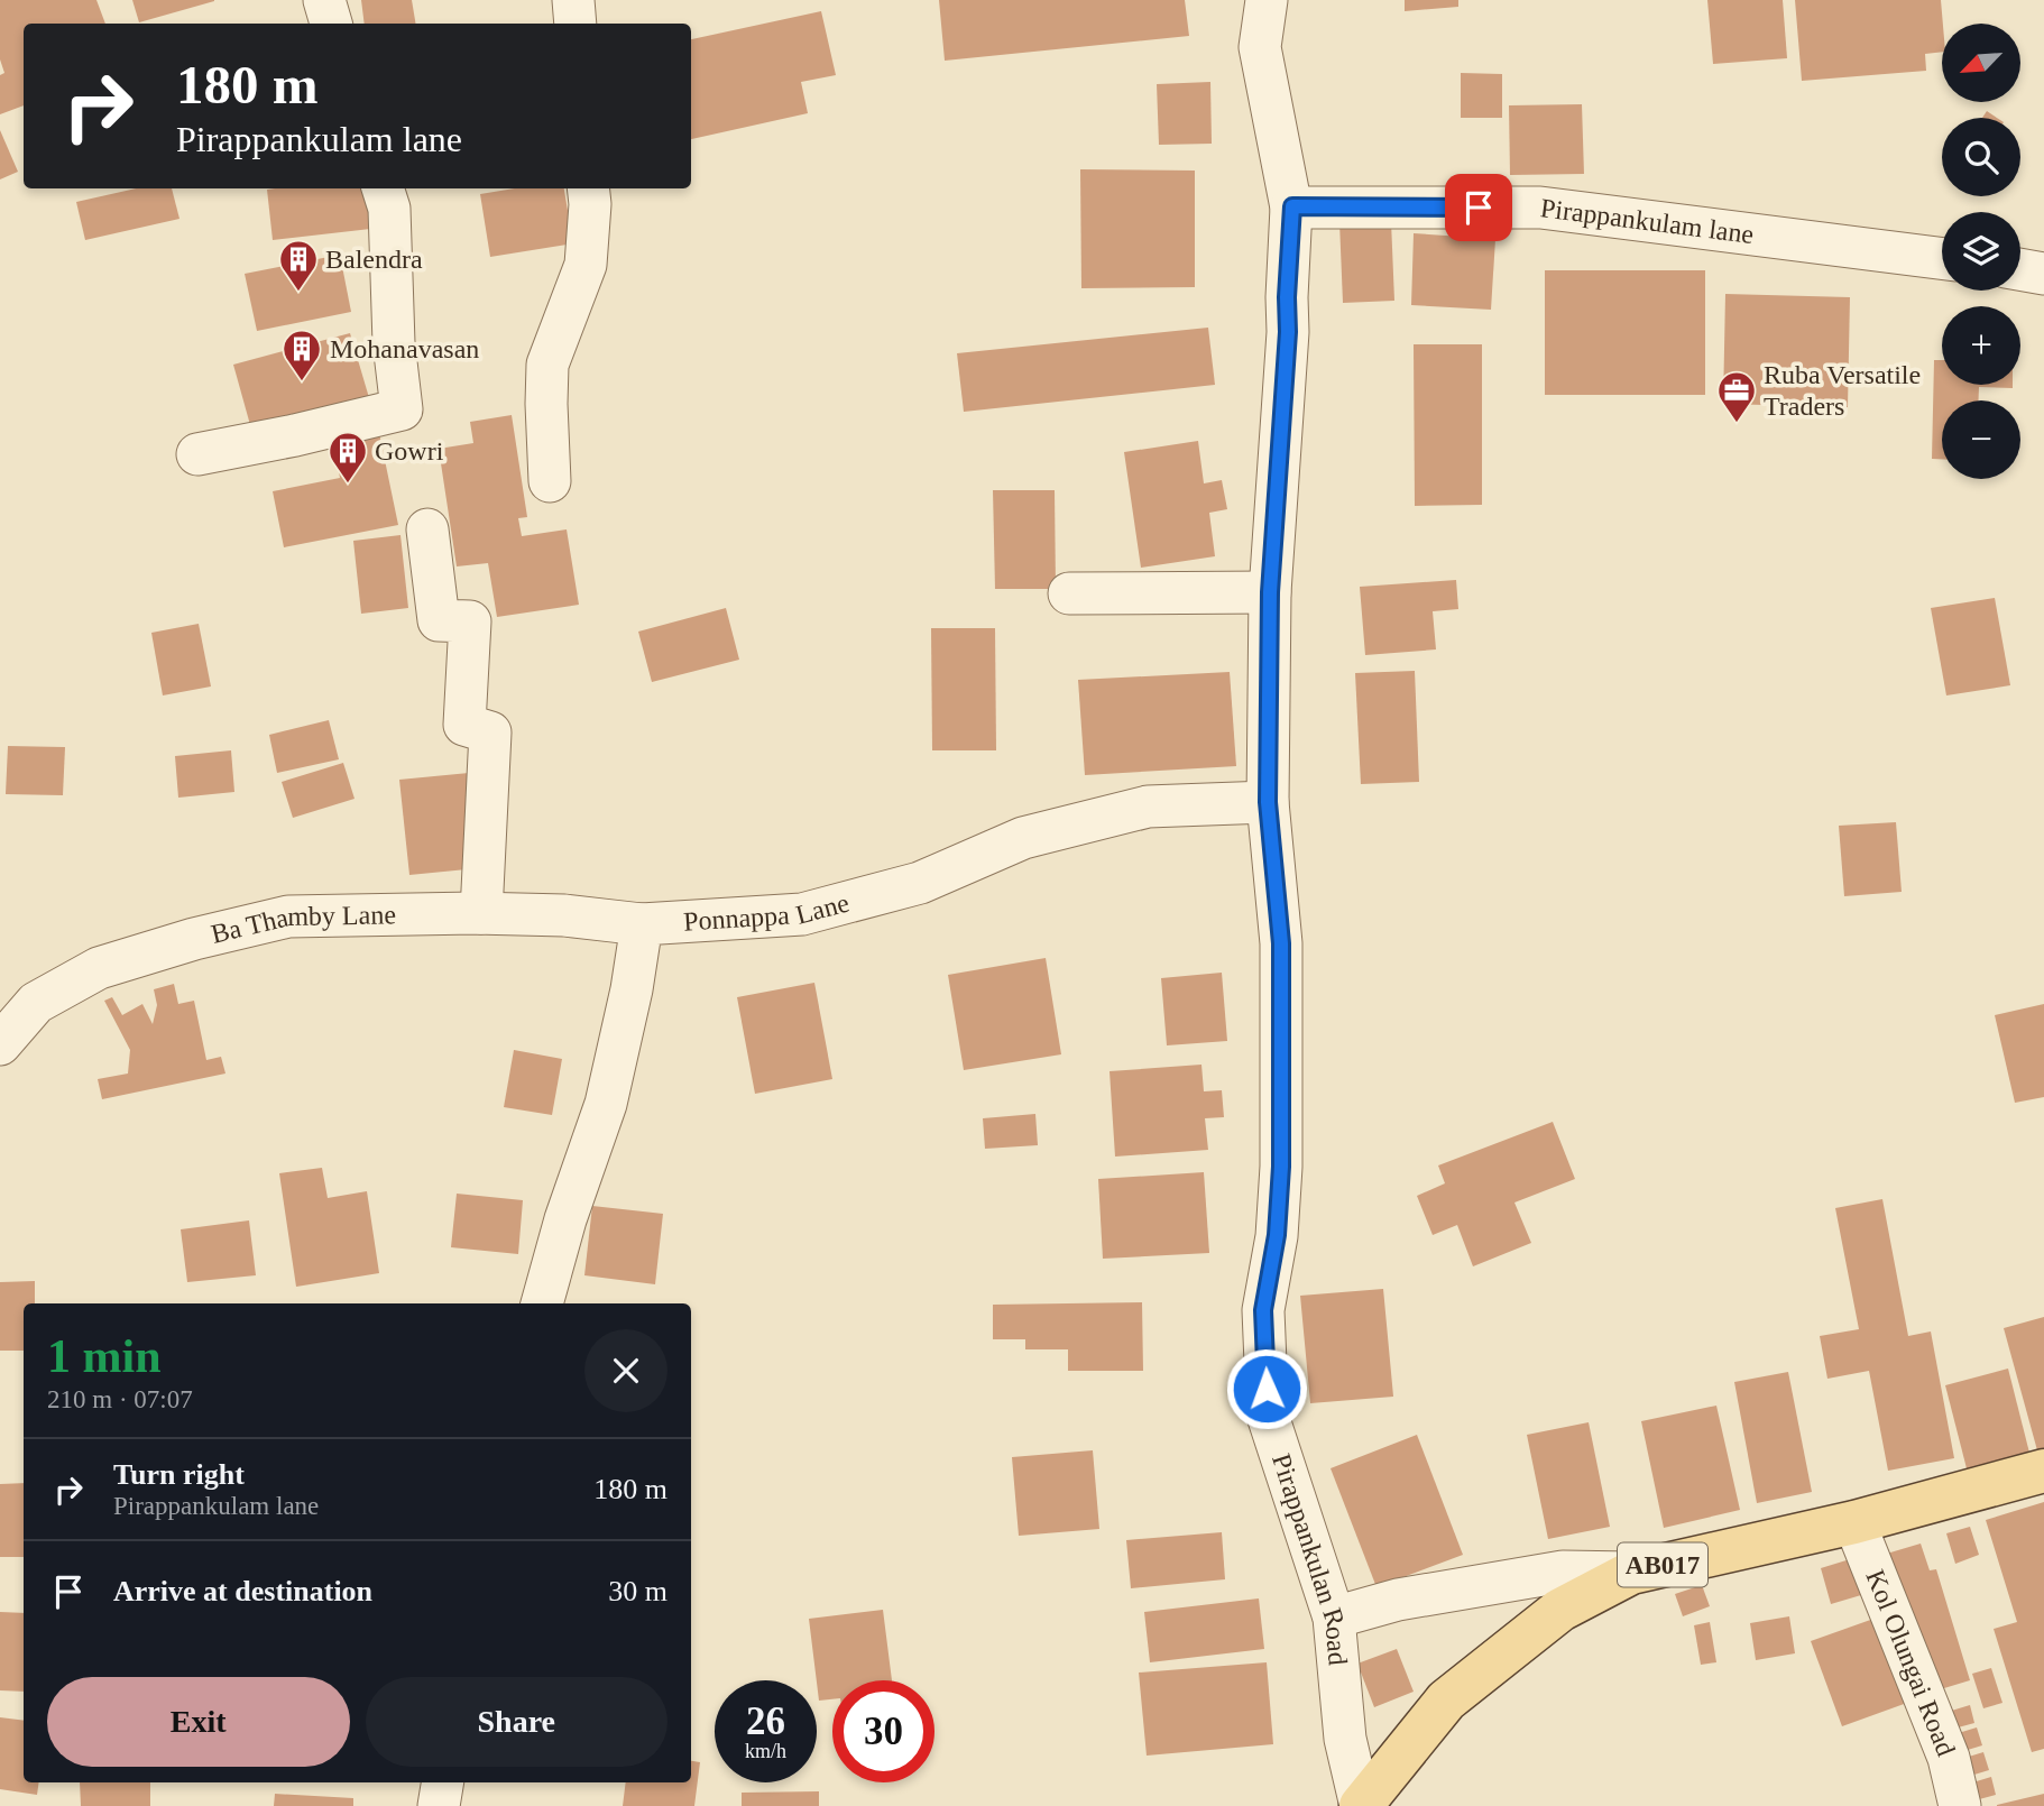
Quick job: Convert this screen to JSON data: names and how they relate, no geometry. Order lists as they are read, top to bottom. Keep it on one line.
{"streets":{"main road":["AB017"],"street":["Pirappankulam lane","Ponnappa Lane","Ba Thamby Lane","Pirappankulan Road","Kol Olungai Road"]},"crossings":[["Pirappankulam lane","Pirappankulan Road"],["Ponnappa Lane","Ba Thamby Lane"],["Ponnappa Lane","Pirappankulan Road"],["Pirappankulan Road","AB017"],["AB017","Kol Olungai Road"]],"places":{"building":["Balendra","Mohanavasan","Gowri"],"office":["Ruba Versatile Traders"]},"north":"bottom left","page":{"map_buttons":["+","−"],"turn":["180 m","Pirappankulam lane"],"heading":["1 min","210 m · 07:07"],"list":[{"name":"Turn right","note":"Pirappankulam lane","value":"180 m"},{"name":"Arrive at destination","value":"30 m"}],"buttons":["Exit","Share"],"speed":"26 km/h","limit":"30"}}
